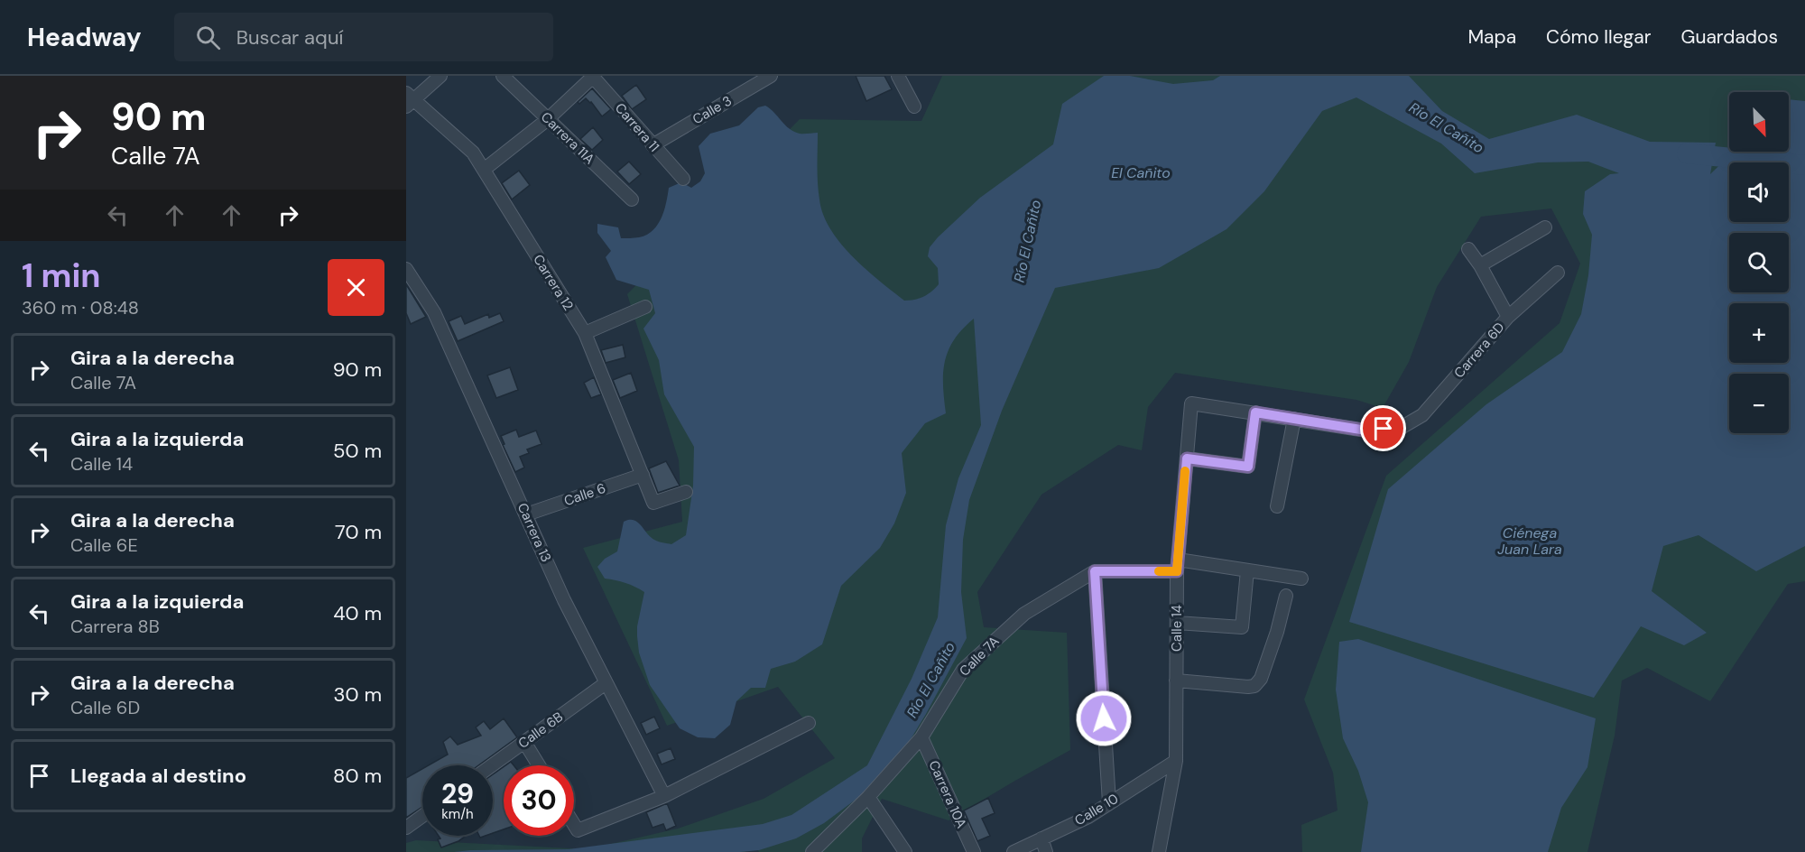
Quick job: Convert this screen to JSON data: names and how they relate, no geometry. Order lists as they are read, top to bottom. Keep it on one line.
{"streets":{"street":["Calle 3","Carrera 11","Carrera 11A","Carrera 12","Carrera 6D","Calle 6","Carrera 13","Calle 14","Calle 7A","Calle 6B","Carrera 10A","Calle 10"]},"crossings":[["Calle 3","Carrera 11"],["Carrera 12","Calle 6"],["Calle 6","Carrera 13"],["Carrera 13","Calle 6B"],["Calle 14","Calle 10"],["Calle 7A","Carrera 10A"]],"water":["Río El Cañito","El Cañito","Ciénega Juan Lara"],"north":"bottom right","page":{"header":"Headway","search":"Buscar aquí","nav":["Mapa","Cómo llegar","Guardados"],"turn":["90 m","Calle 7A"],"map_buttons":["+","−"],"heading":["1 min","360 m · 08:48"],"list":[{"name":"Gira a la derecha","note":"Calle 7A","value":"90 m"},{"name":"Gira a la izquierda","note":"Calle 14","value":"50 m"},{"name":"Gira a la derecha","note":"Calle 6E","value":"70 m"},{"name":"Gira a la izquierda","note":"Carrera 8B","value":"40 m"},{"name":"Gira a la derecha","note":"Calle 6D","value":"30 m"},{"name":"Llegada al destino","value":"80 m"}],"speed":"29 km/h","limit":"30"}}
